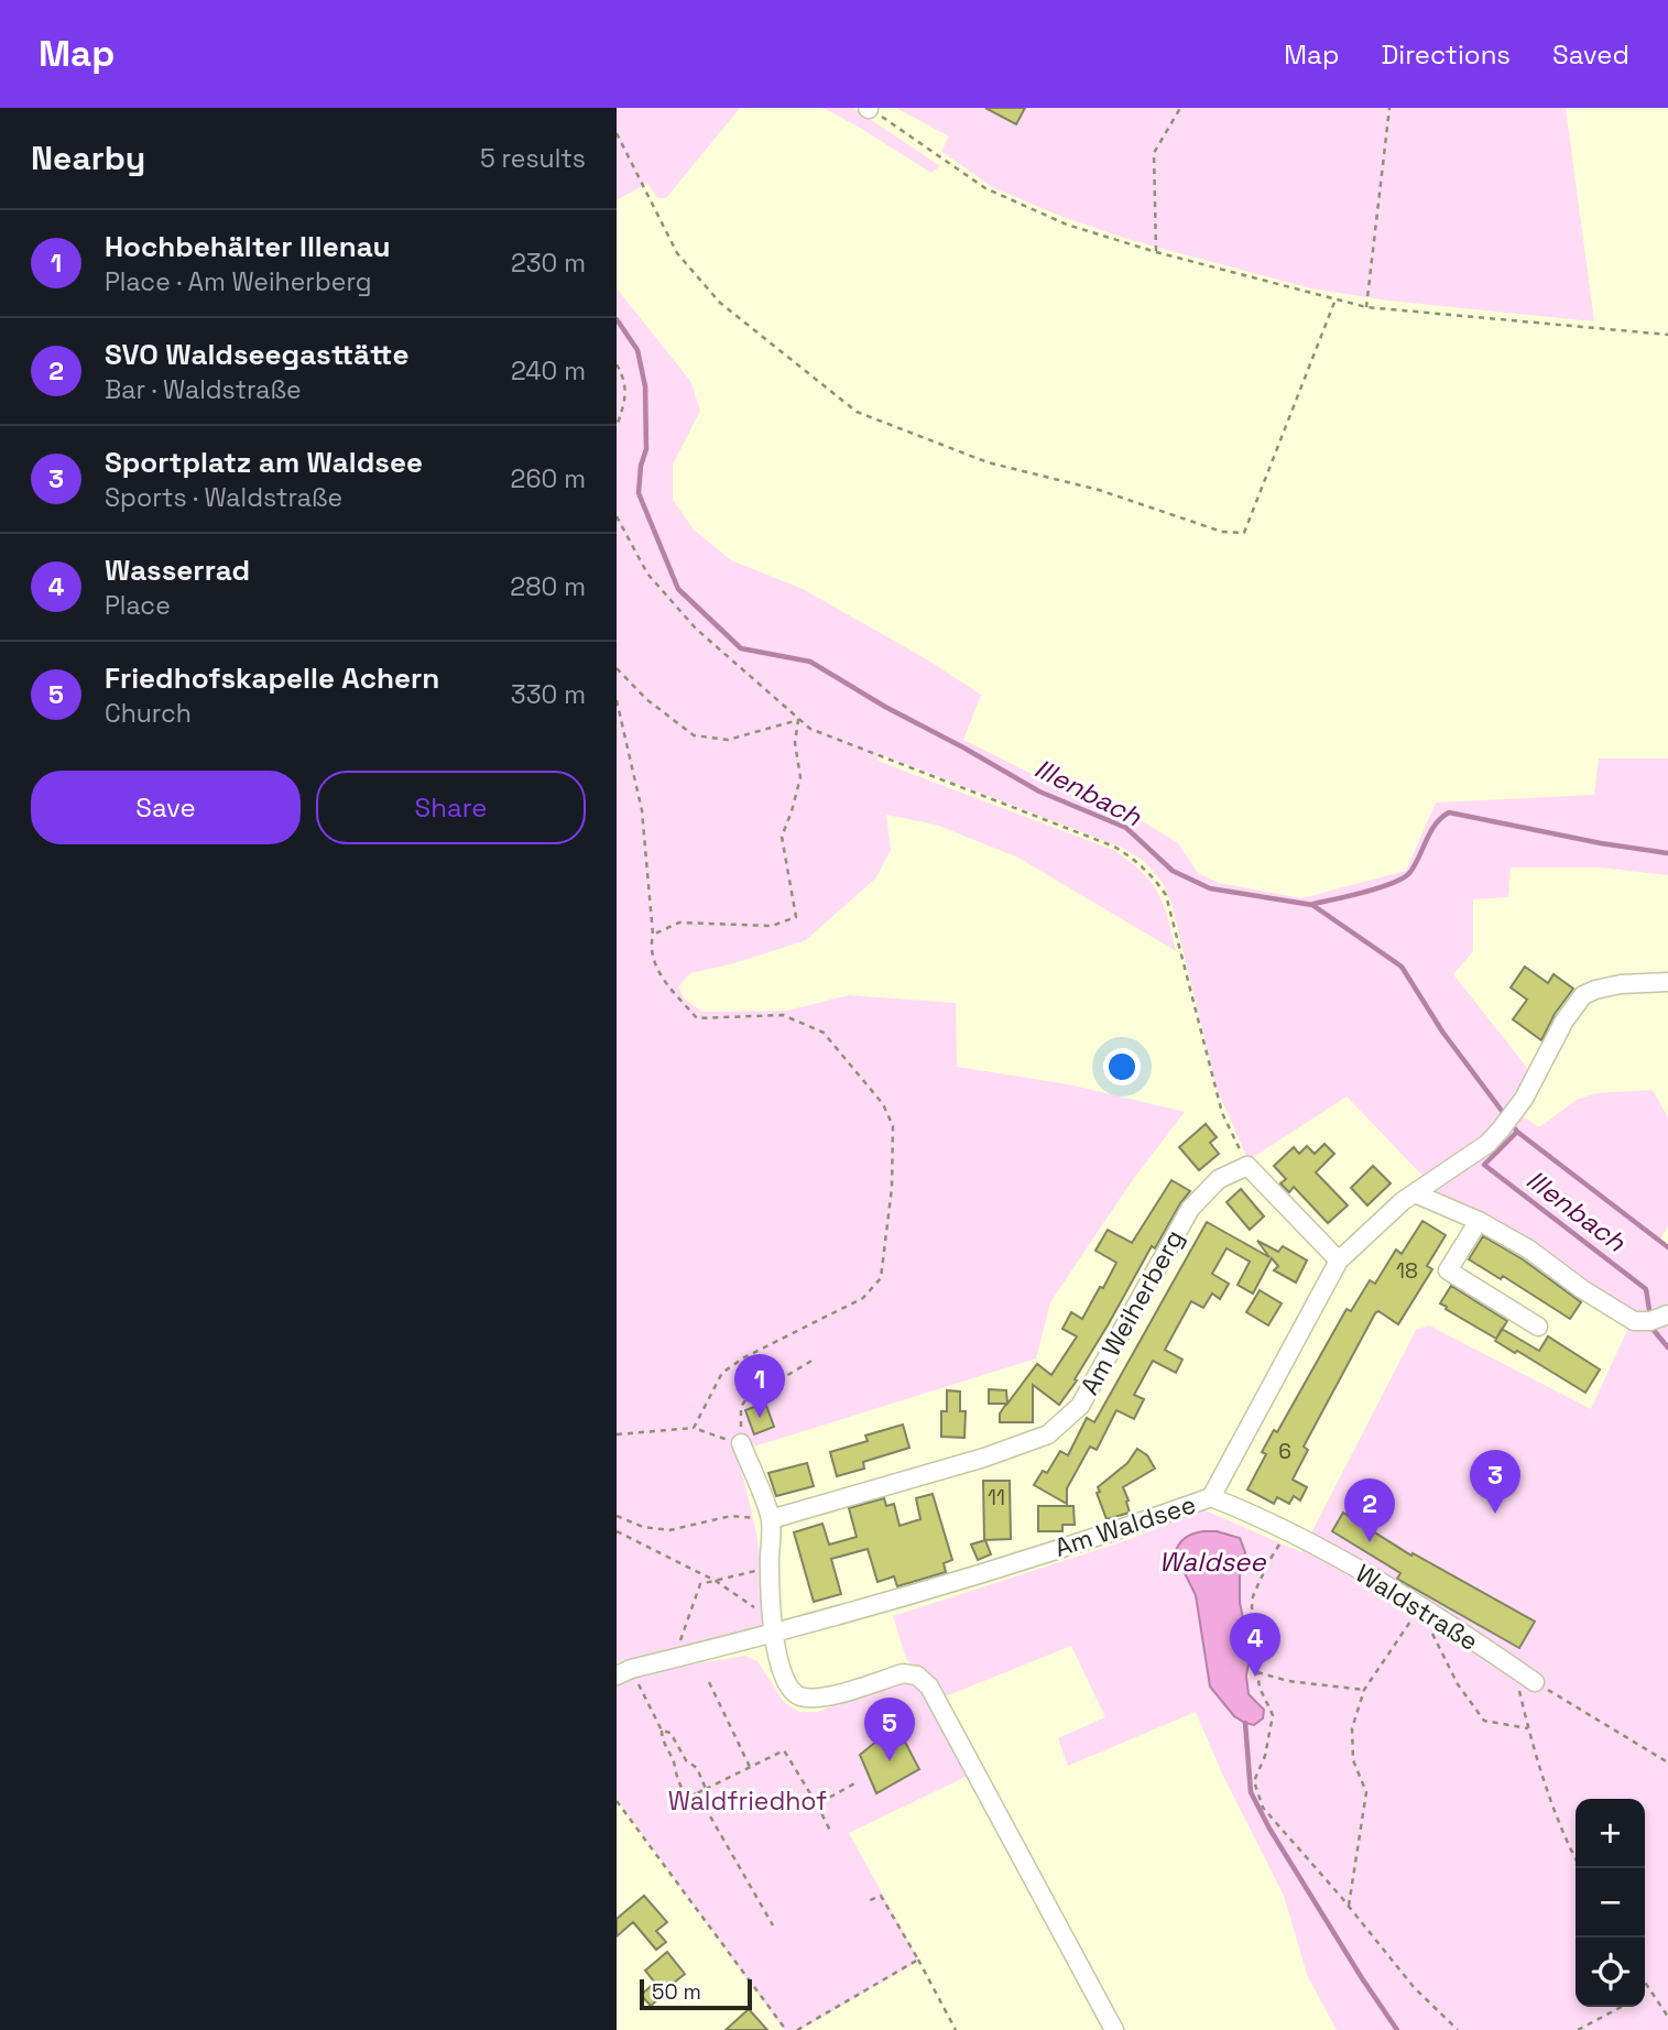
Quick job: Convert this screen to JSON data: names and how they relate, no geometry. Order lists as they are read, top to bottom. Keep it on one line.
{"streets":{"street":["Am Weiherberg","Am Waldsee","Waldstraße"]},"crossings":[["Am Waldsee","Waldstraße"]],"water":["Illenbach","Waldsee"],"parks":["Waldfriedhof"],"house_numbers":["18","6","11"],"scale_bar":"50 m","page":{"header":"Map","nav":["Map","Directions","Saved"],"heading":["Nearby","5 results"],"list":[{"mark":"1","name":"Hochbehälter Illenau","note":"Place · Am Weiherberg","value":"230 m"},{"mark":"2","name":"SVO Waldseegasttätte","note":"Bar · Waldstraße","value":"240 m"},{"mark":"3","name":"Sportplatz am Waldsee","note":"Sports · Waldstraße","value":"260 m"},{"mark":"4","name":"Wasserrad","note":"Place","value":"280 m"},{"mark":"5","name":"Friedhofskapelle Achern","note":"Church","value":"330 m"}],"buttons":["Save","Share"],"pins":["1","3","2","4","5"],"map_buttons":["+","−"],"scale":"50 m"}}
